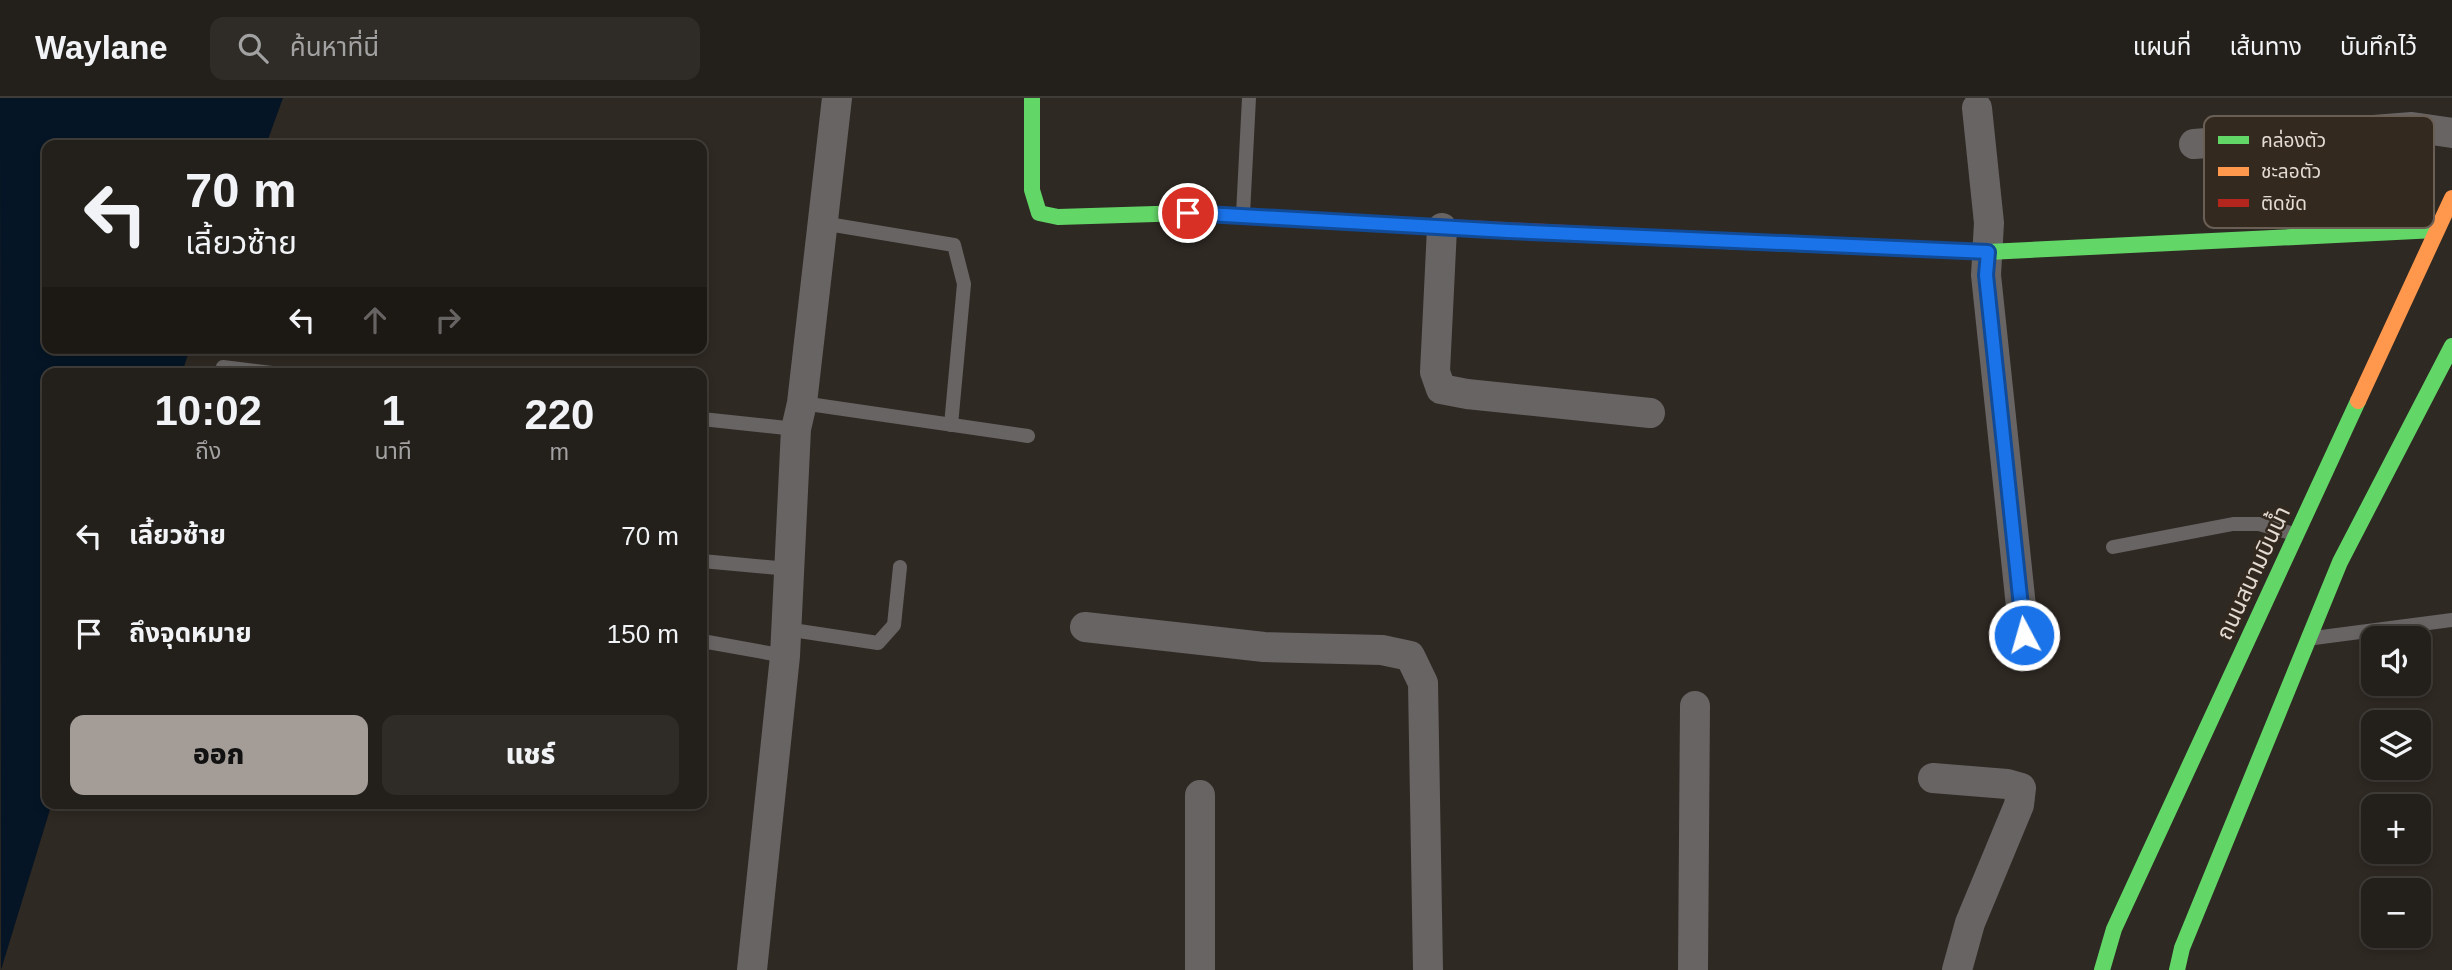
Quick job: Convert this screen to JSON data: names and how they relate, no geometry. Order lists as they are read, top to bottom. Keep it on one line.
{"streets":{"main road":["ถนนสนามบินน้ำ"]},"legend":["คล่องตัว","ชะลอตัว","ติดขัด"],"page":{"header":"Waylane","search":"ค้นหาที่นี่","nav":["แผนที่","เส้นทาง","บันทึกไว้"],"turn":["70 m","เลี้ยวซ้าย"],"eta":["10:02","ถึง","1","นาที","220","m"],"list":[{"name":"เลี้ยวซ้าย","value":"70 m"},{"name":"ถึงจุดหมาย","value":"150 m"}],"map_buttons":["+","−"],"buttons":["ออก","แชร์"]}}
